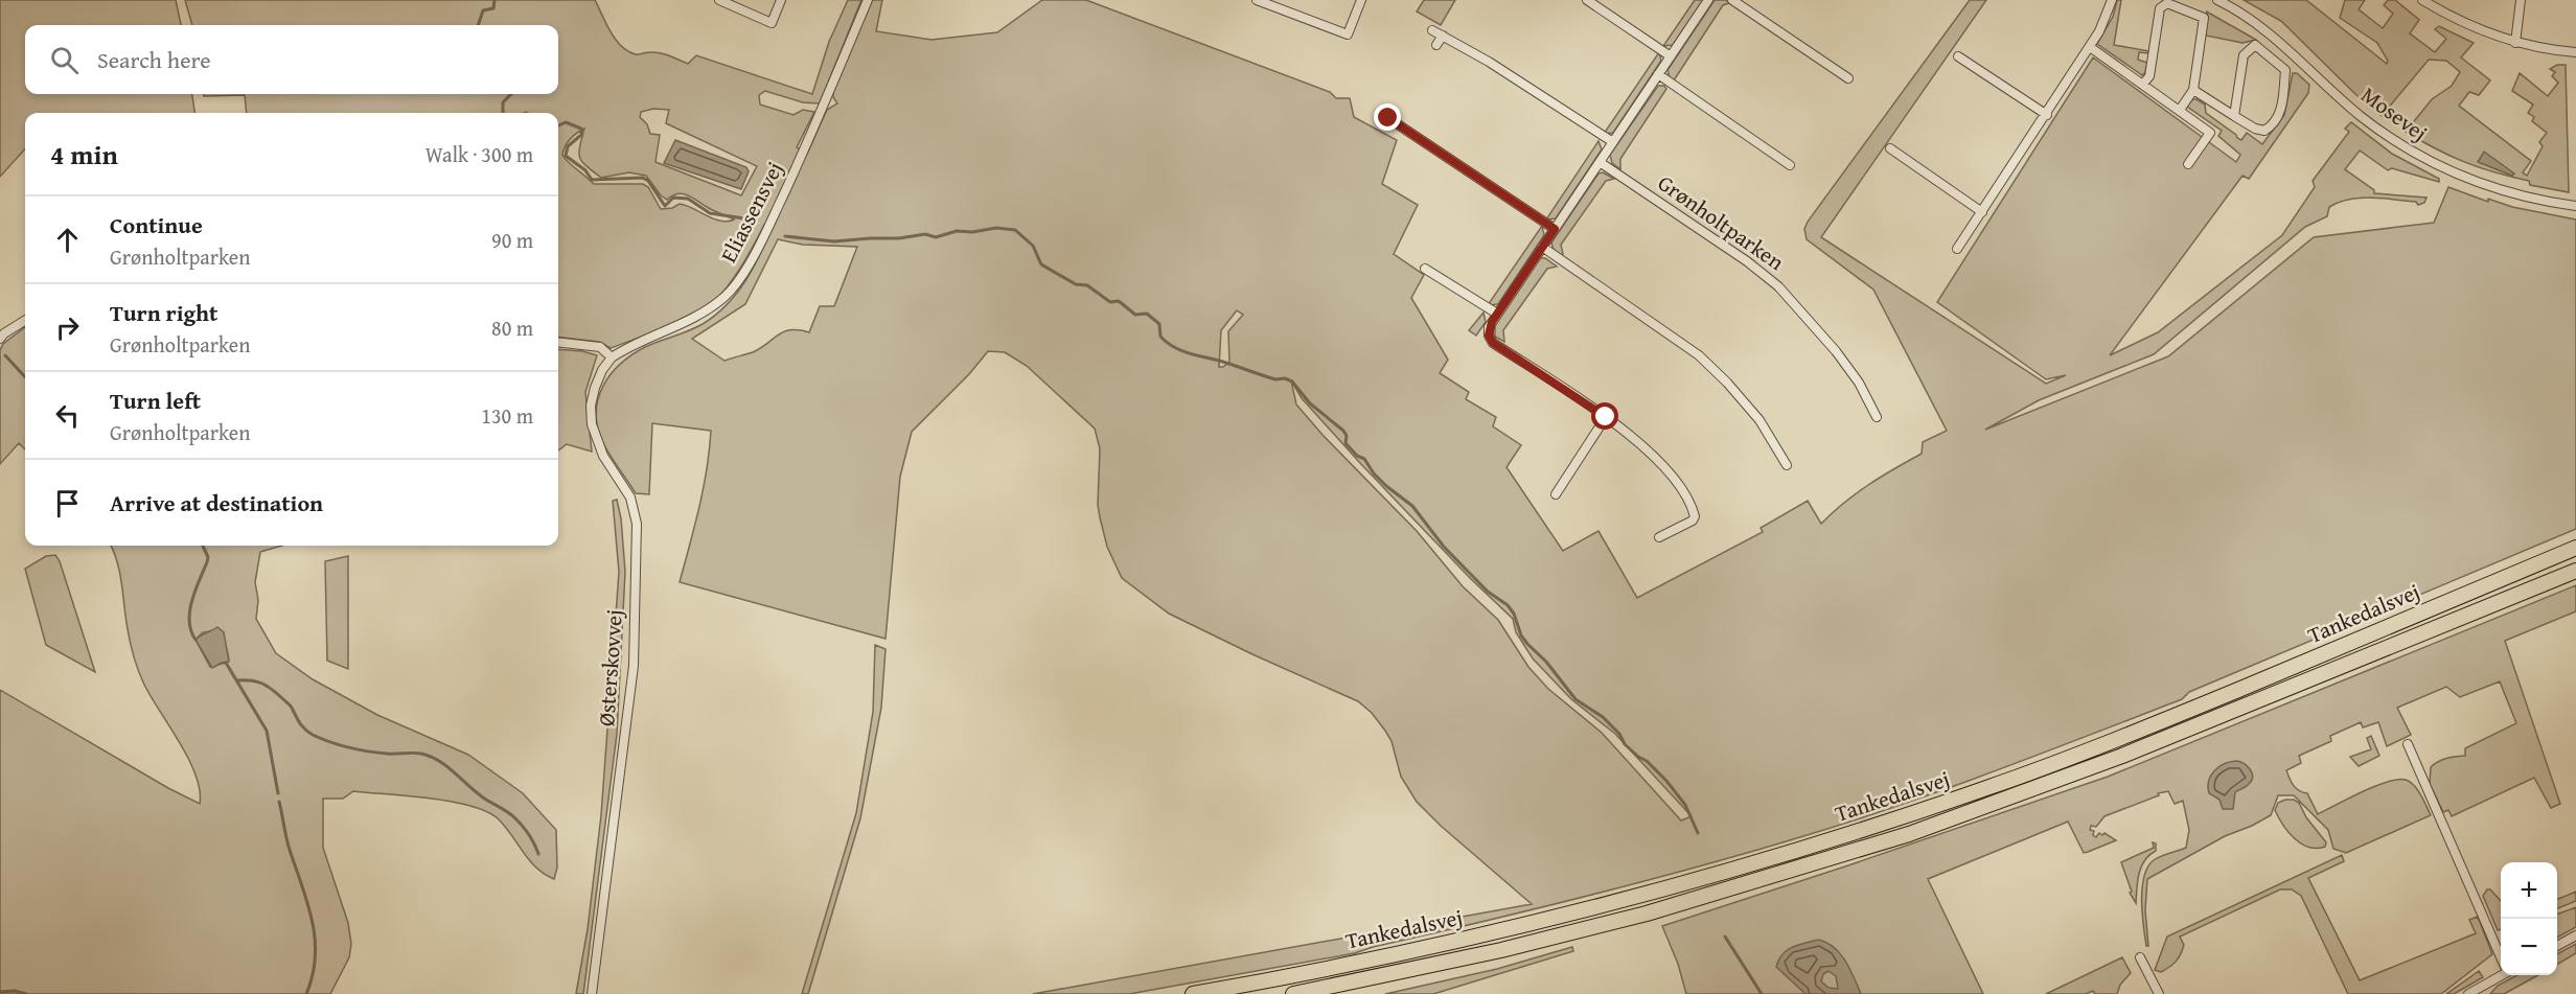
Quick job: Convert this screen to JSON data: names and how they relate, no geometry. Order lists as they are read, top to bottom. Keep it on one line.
{"streets":{"highway":["Tankedalsvej"],"street":["Mosevej","Eliassensvej","Grønholtparken","Østerskovvej"]},"crossings":[["Eliassensvej","Østerskovvej"]],"page":{"search":"Search here","heading":["4 min","Walk · 300 m"],"list":[["Continue","Grønholtparken","90 m"],["Turn right","Grønholtparken","80 m"],["Turn left","Grønholtparken","130 m"],"Arrive at destination"],"map_buttons":["+","−"]}}
